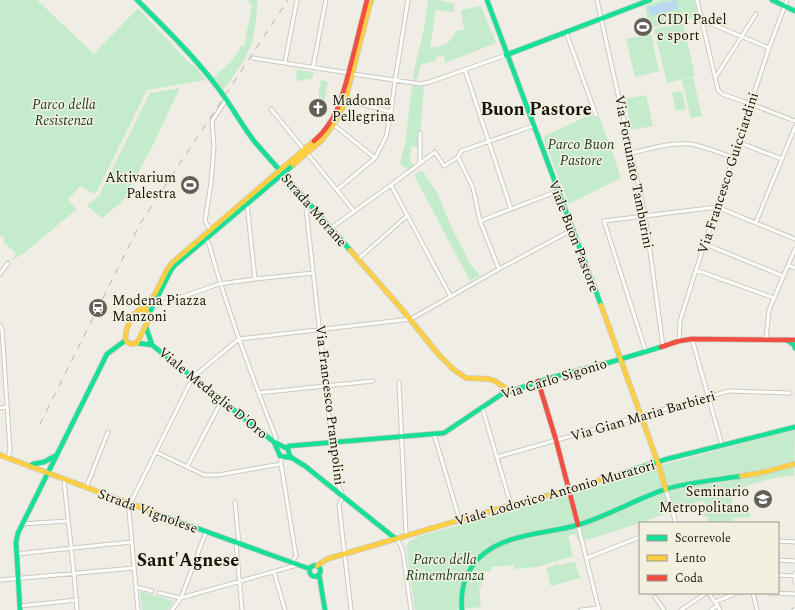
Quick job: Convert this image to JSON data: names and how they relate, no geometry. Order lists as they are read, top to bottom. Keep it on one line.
{"streets":{"street":["Via Fortunato Tamburini","Via Francesco Guicciardini","Strada Morane","Viale Buon Pastore","Via Carlo Sigonio","Viale Medaglie D'Oro","Via Francesco Prampolini","Via Gian Maria Barbieri","Viale Lodovico Antonio Muratori","Strada Vignolese"]},"crossings":[["Via Fortunato Tamburini","Via Carlo Sigonio"],["Via Francesco Guicciardini","Via Carlo Sigonio"],["Strada Morane","Via Carlo Sigonio"],["Strada Morane","Via Francesco Prampolini"],["Viale Buon Pastore","Via Carlo Sigonio"],["Viale Buon Pastore","Via Gian Maria Barbieri"],["Viale Buon Pastore","Viale Lodovico Antonio Muratori"],["Via Carlo Sigonio","Viale Medaglie D'Oro"],["Via Carlo Sigonio","Via Francesco Prampolini"],["Viale Medaglie D'Oro","Via Francesco Prampolini"],["Viale Medaglie D'Oro","Viale Lodovico Antonio Muratori"],["Via Francesco Prampolini","Viale Lodovico Antonio Muratori"]],"districts":["Buon Pastore","Sant'Agnese"],"parks":["Parco della Resistenza","Parco Buon Pastore","Parco della Rimembranza"],"places":{"sports":["CIDI Padel e sport","Aktivarium Palestra"],"church":["Madonna Pellegrina"],"station":["Modena Piazza Manzoni"],"school or university":["Seminario Metropolitano"]},"legend":["Scorrevole","Lento","Coda"]}
